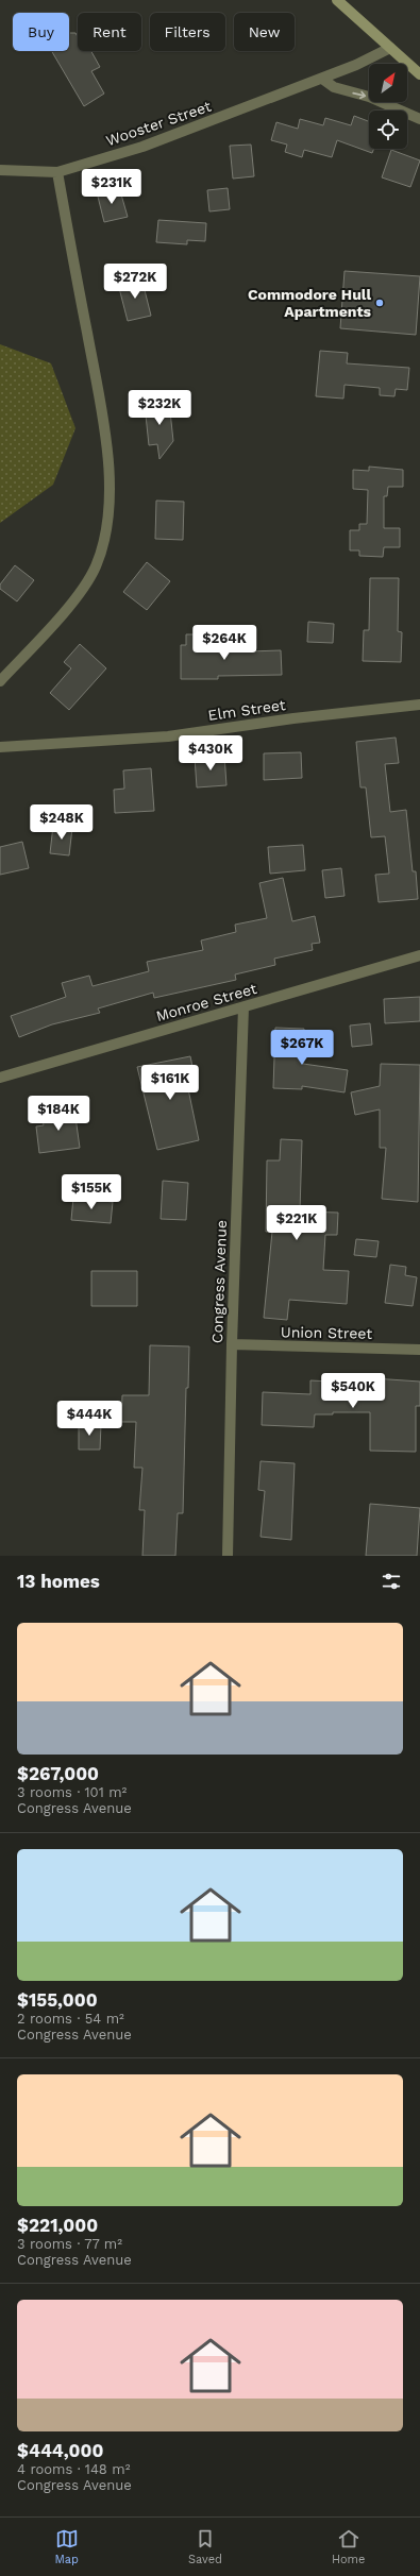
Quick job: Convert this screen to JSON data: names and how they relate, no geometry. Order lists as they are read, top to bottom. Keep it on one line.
{"streets":{"street":["Wooster Street","Elm Street","Monroe Street","Congress Avenue","Union Street"]},"crossings":[["Monroe Street","Congress Avenue"],["Congress Avenue","Union Street"]],"places":["Commodore Hull Apartments"],"north":"top right","page":{"chip":["Buy","Rent","Filters","New"],"price":["$231K","$272K","$232K","$264K","$430K","$248K","$267K","$161K","$184K","$155K","$221K","$540K","$444K"],"heading":"13 homes","list":[{"name":"$267,000","note":"3 rooms · 101 m² · Congress Avenue"},{"name":"$155,000","note":"2 rooms · 54 m² · Congress Avenue"},{"name":"$221,000","note":"3 rooms · 77 m² · Congress Avenue"},{"name":"$444,000","note":"4 rooms · 148 m² · Congress Avenue"}],"tabs":["Map","Saved","Home"]}}
